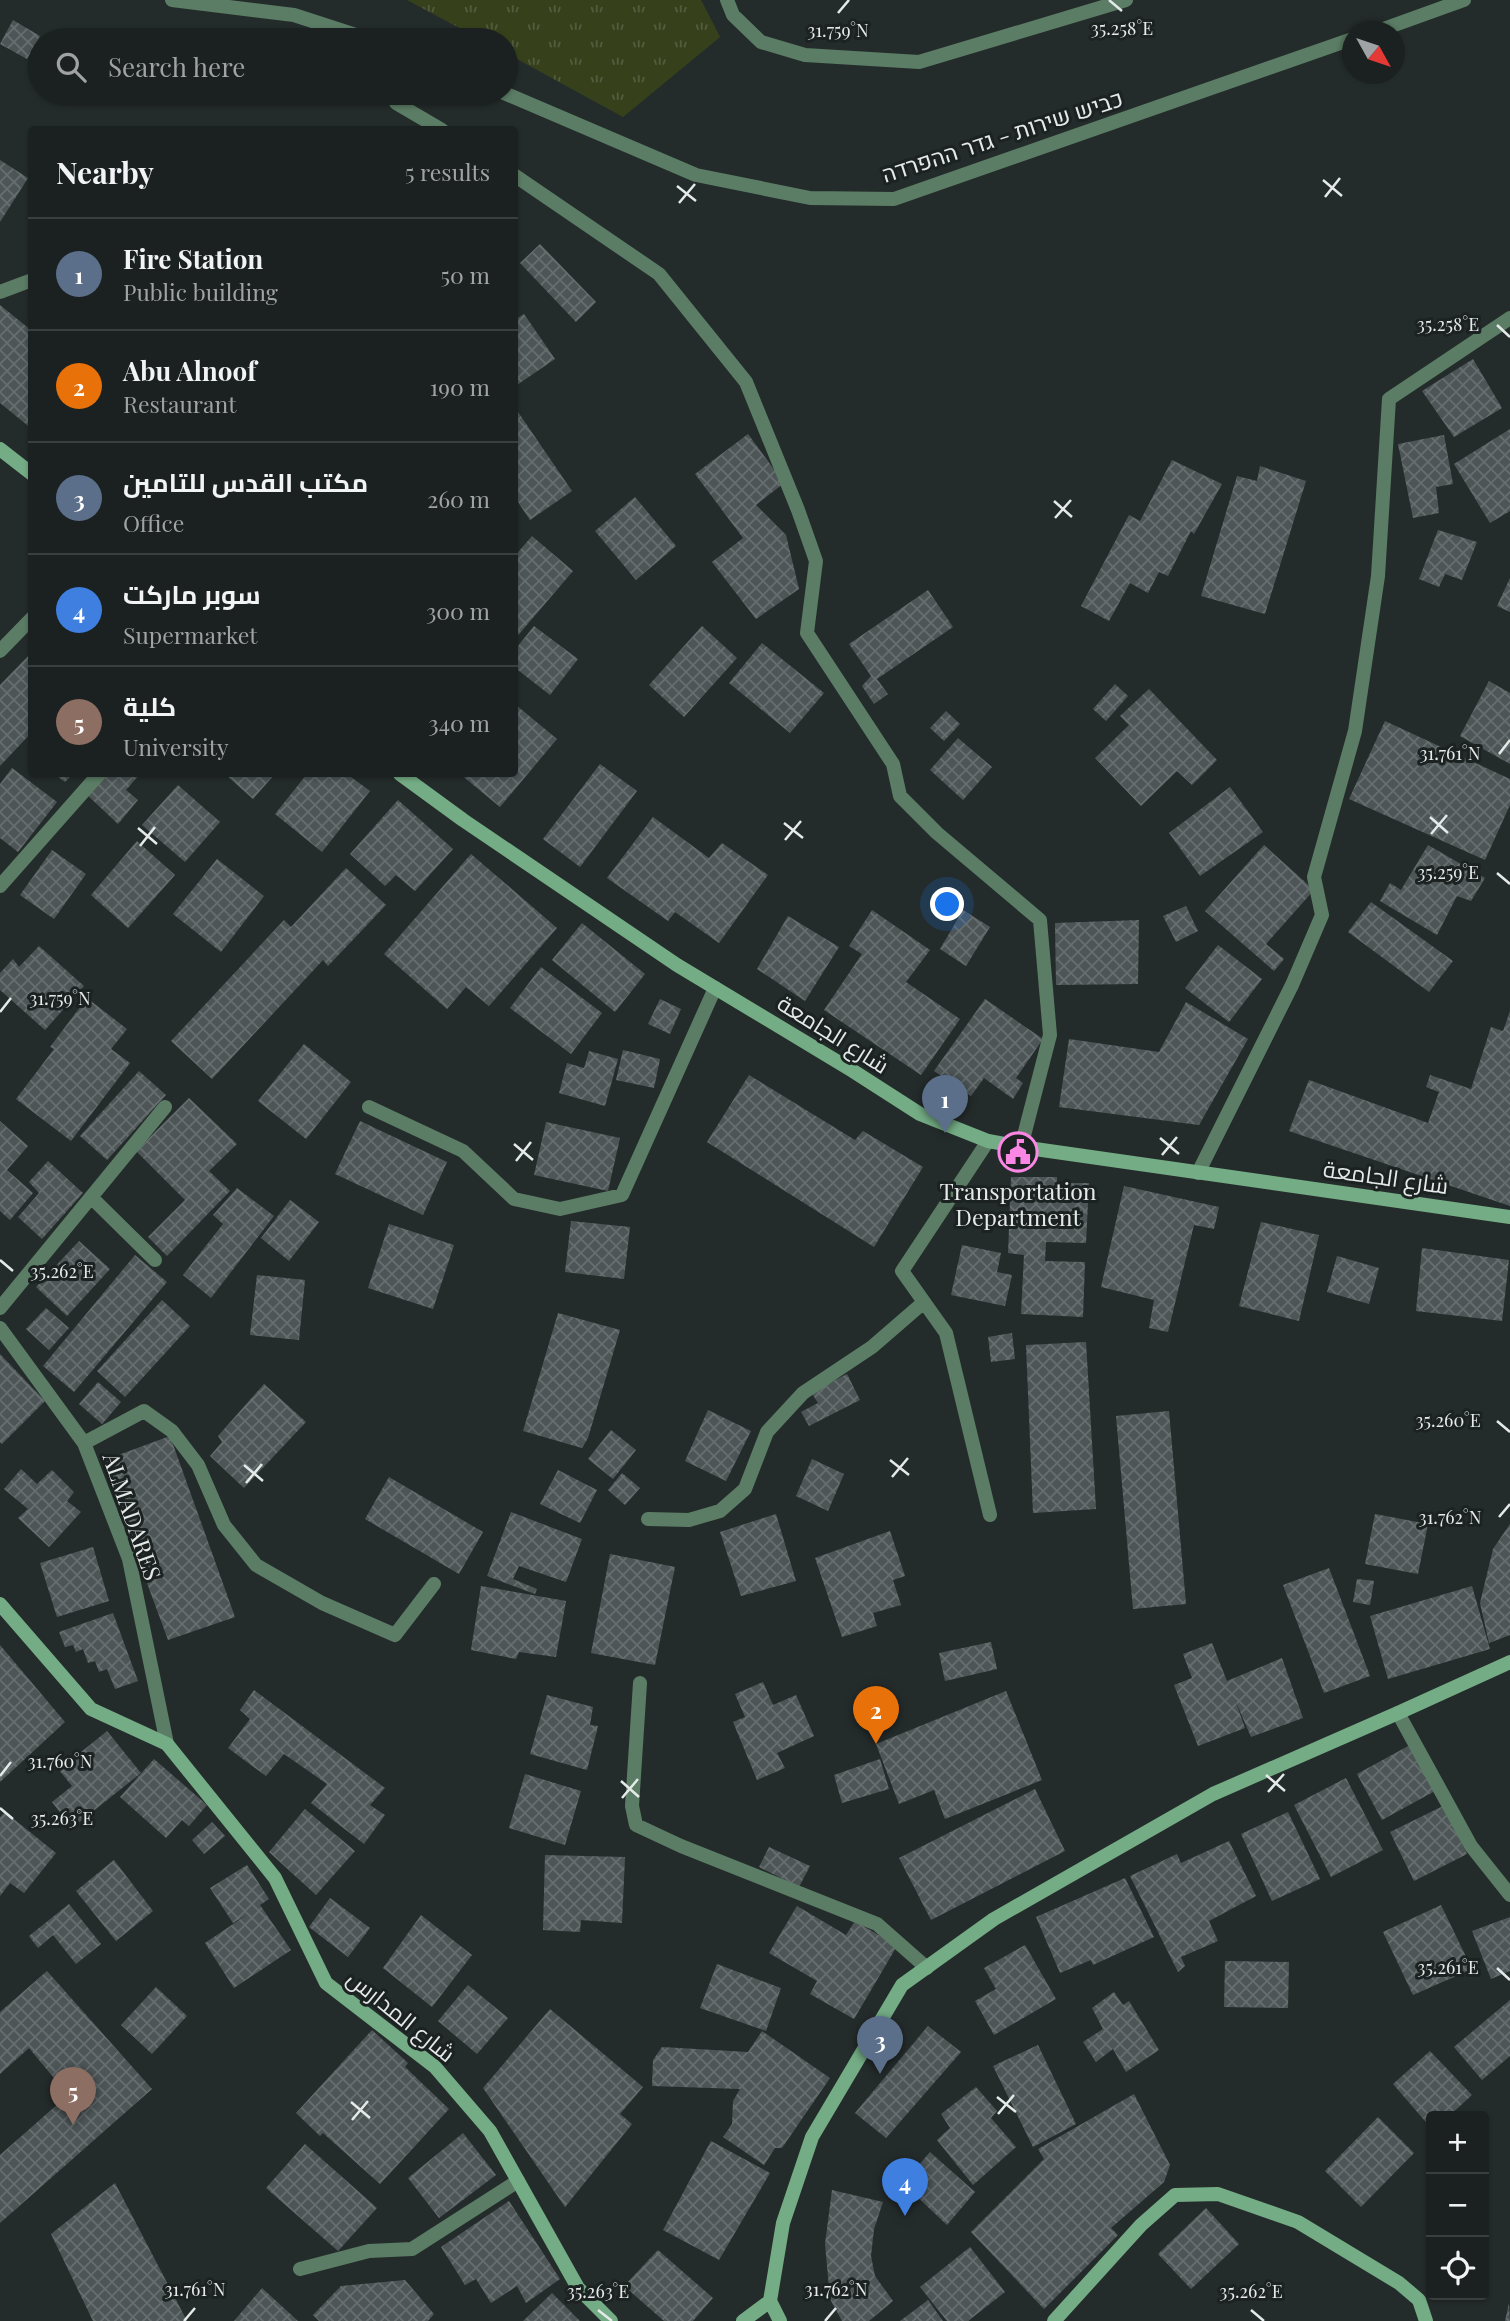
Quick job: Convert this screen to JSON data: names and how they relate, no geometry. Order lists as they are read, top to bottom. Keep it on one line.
{"streets":{"street":["כביש שירות - גדר ההפרדה","شارع الجامعة","ALMADARES","شارع المدارس"]},"crossings":[["ALMADARES","شارع المدارس"]],"places":{"public building":["Transportation Department"]},"north":"bottom right","page":{"search":"Search here","heading":["Nearby","5 results"],"list":[{"mark":"1","name":"Fire Station","note":"Public building","value":"50 m"},{"mark":"2","name":"Abu Alnoof","note":"Restaurant","value":"190 m"},{"mark":"3","name":"مكتب القدس للتامين","note":"Office","value":"260 m"},{"mark":"4","name":"سوبر ماركت","note":"Supermarket","value":"300 m"},{"mark":"5","name":"كلية","note":"University","value":"340 m"}],"pins":["1","2","3","5","4"],"map_buttons":["+","−"]},"coordinates":["35.258°E","31.759°N","31.761°N","35.259°E","35.262°E","35.260°E","31.762°N","31.760°N","35.263°E","35.261°E"]}
